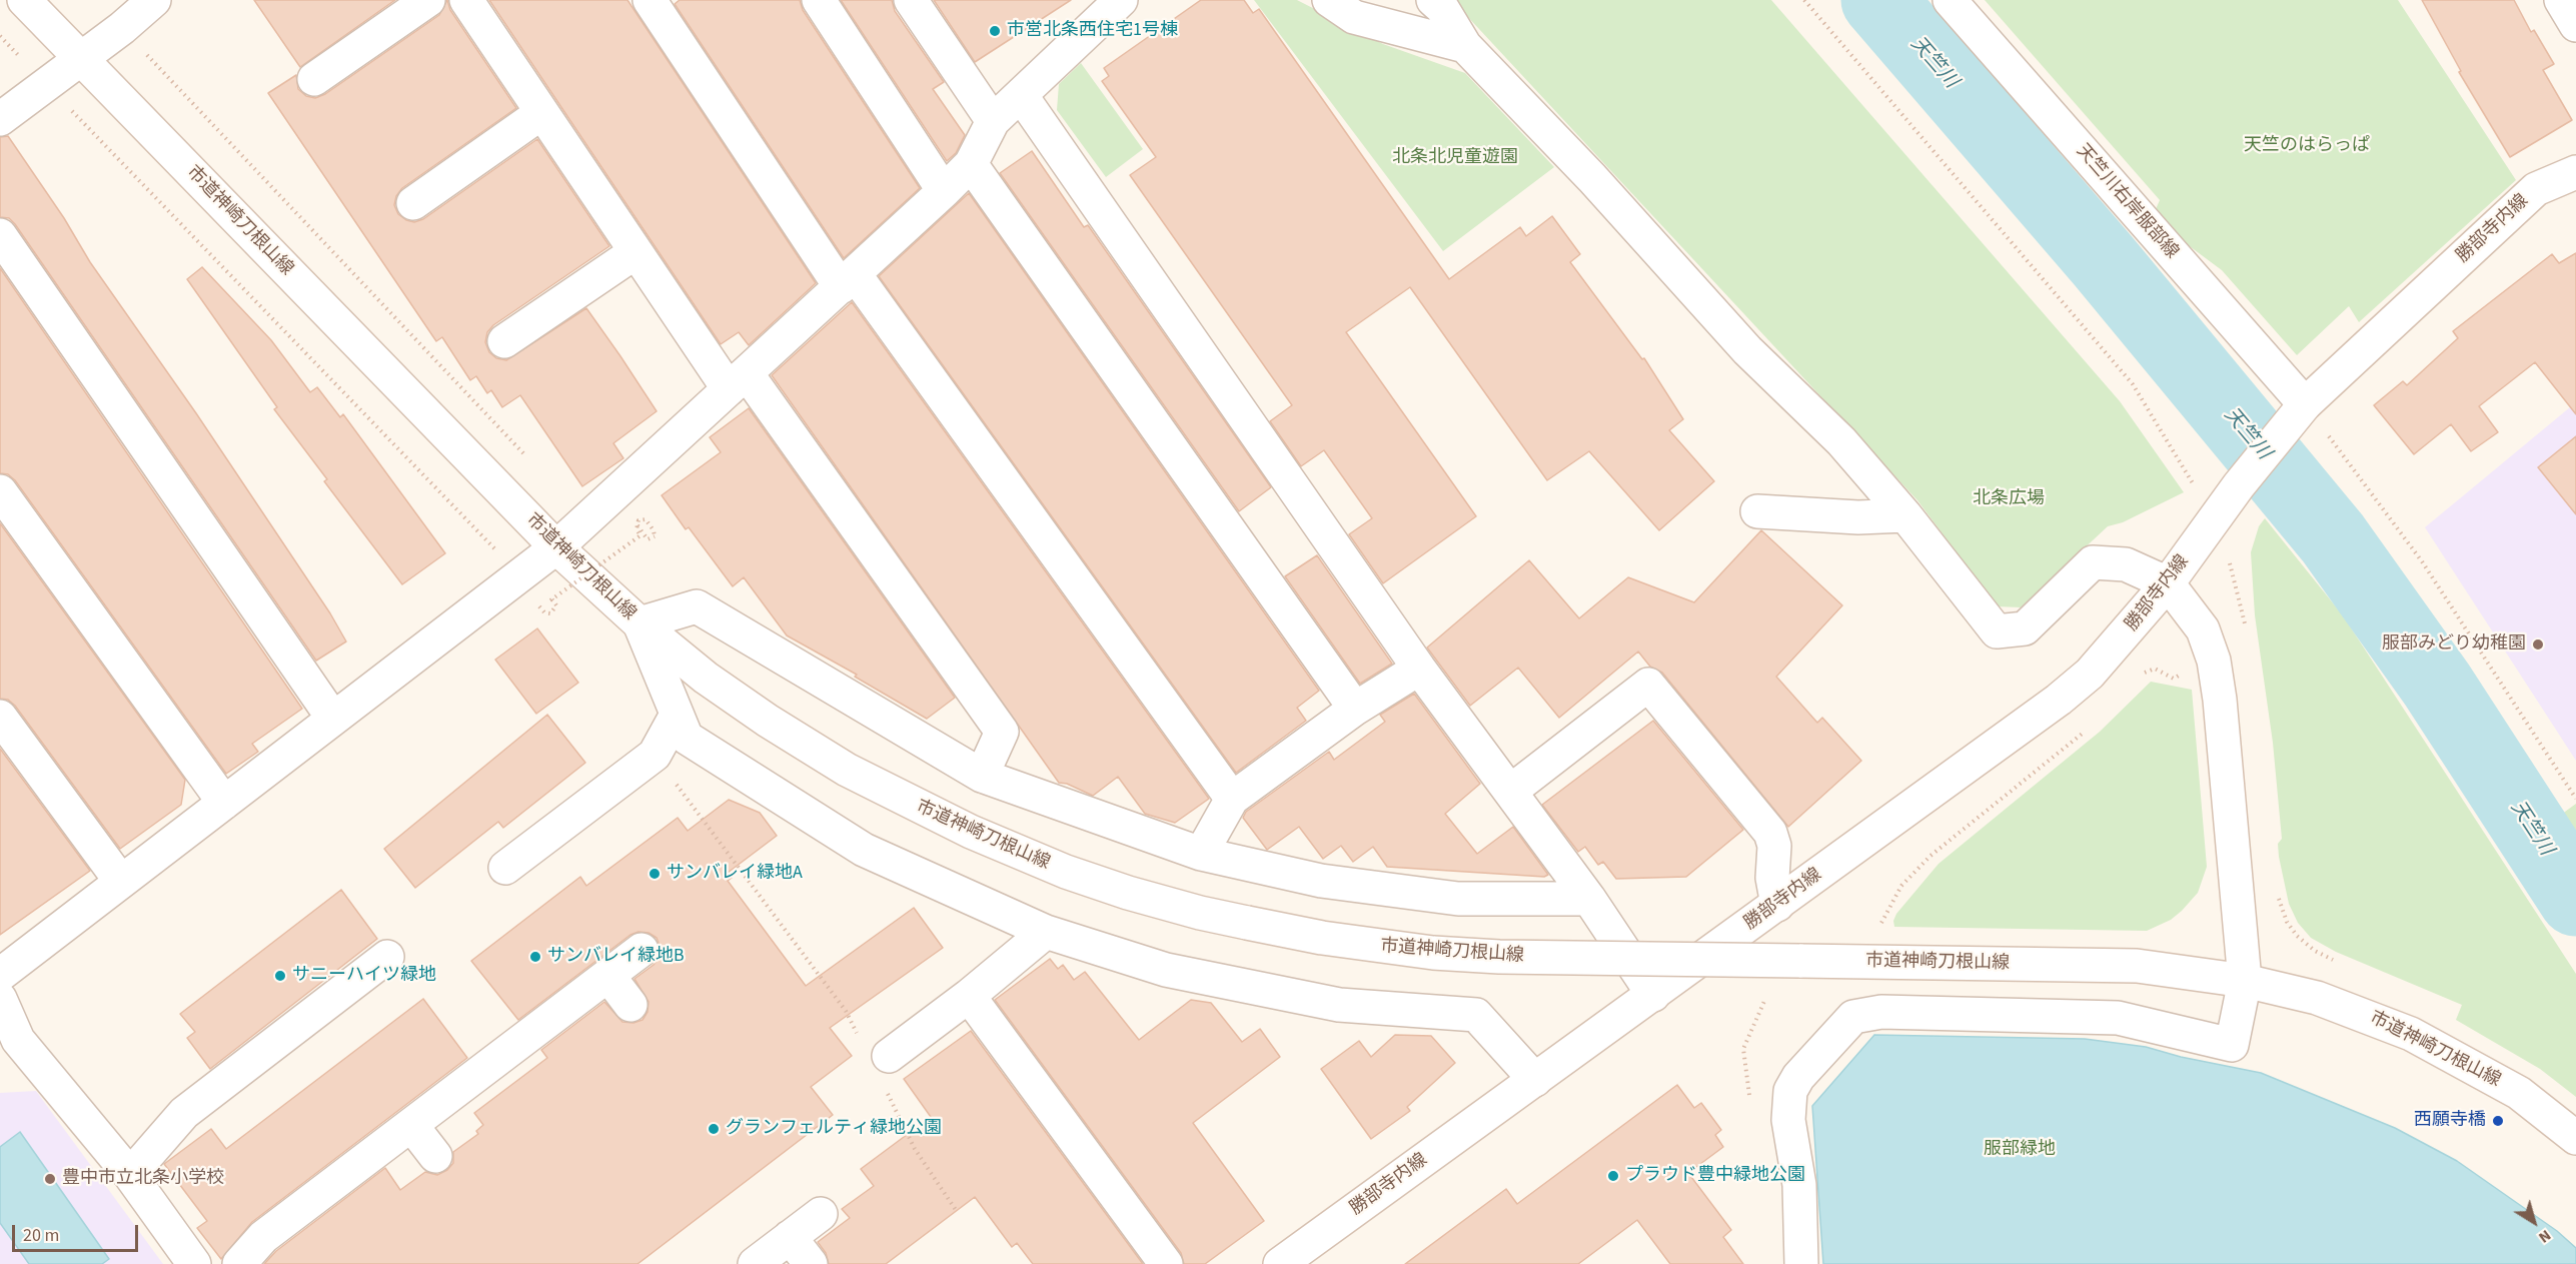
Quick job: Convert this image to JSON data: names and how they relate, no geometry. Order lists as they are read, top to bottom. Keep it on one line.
{"streets":{"street":["天竺川右岸服部線","市道神崎刀根山線","勝部寺内線"]},"crossings":[["天竺川右岸服部線","勝部寺内線"]],"water":["天竺川"],"parks":["天竺のはらっぱ","北条北児童遊園","北条広場","服部緑地"],"places":["市営北条西住宅1号棟","服部みどり幼稚園","サンバレイ緑地A","サンバレイ緑地B","サニーハイツ緑地","西願寺橋","グランフェルティ緑地公園","プラウド豊中緑地公園","豊中市立北条小学校"],"scale_bar":"20 m","north":"bottom right"}
